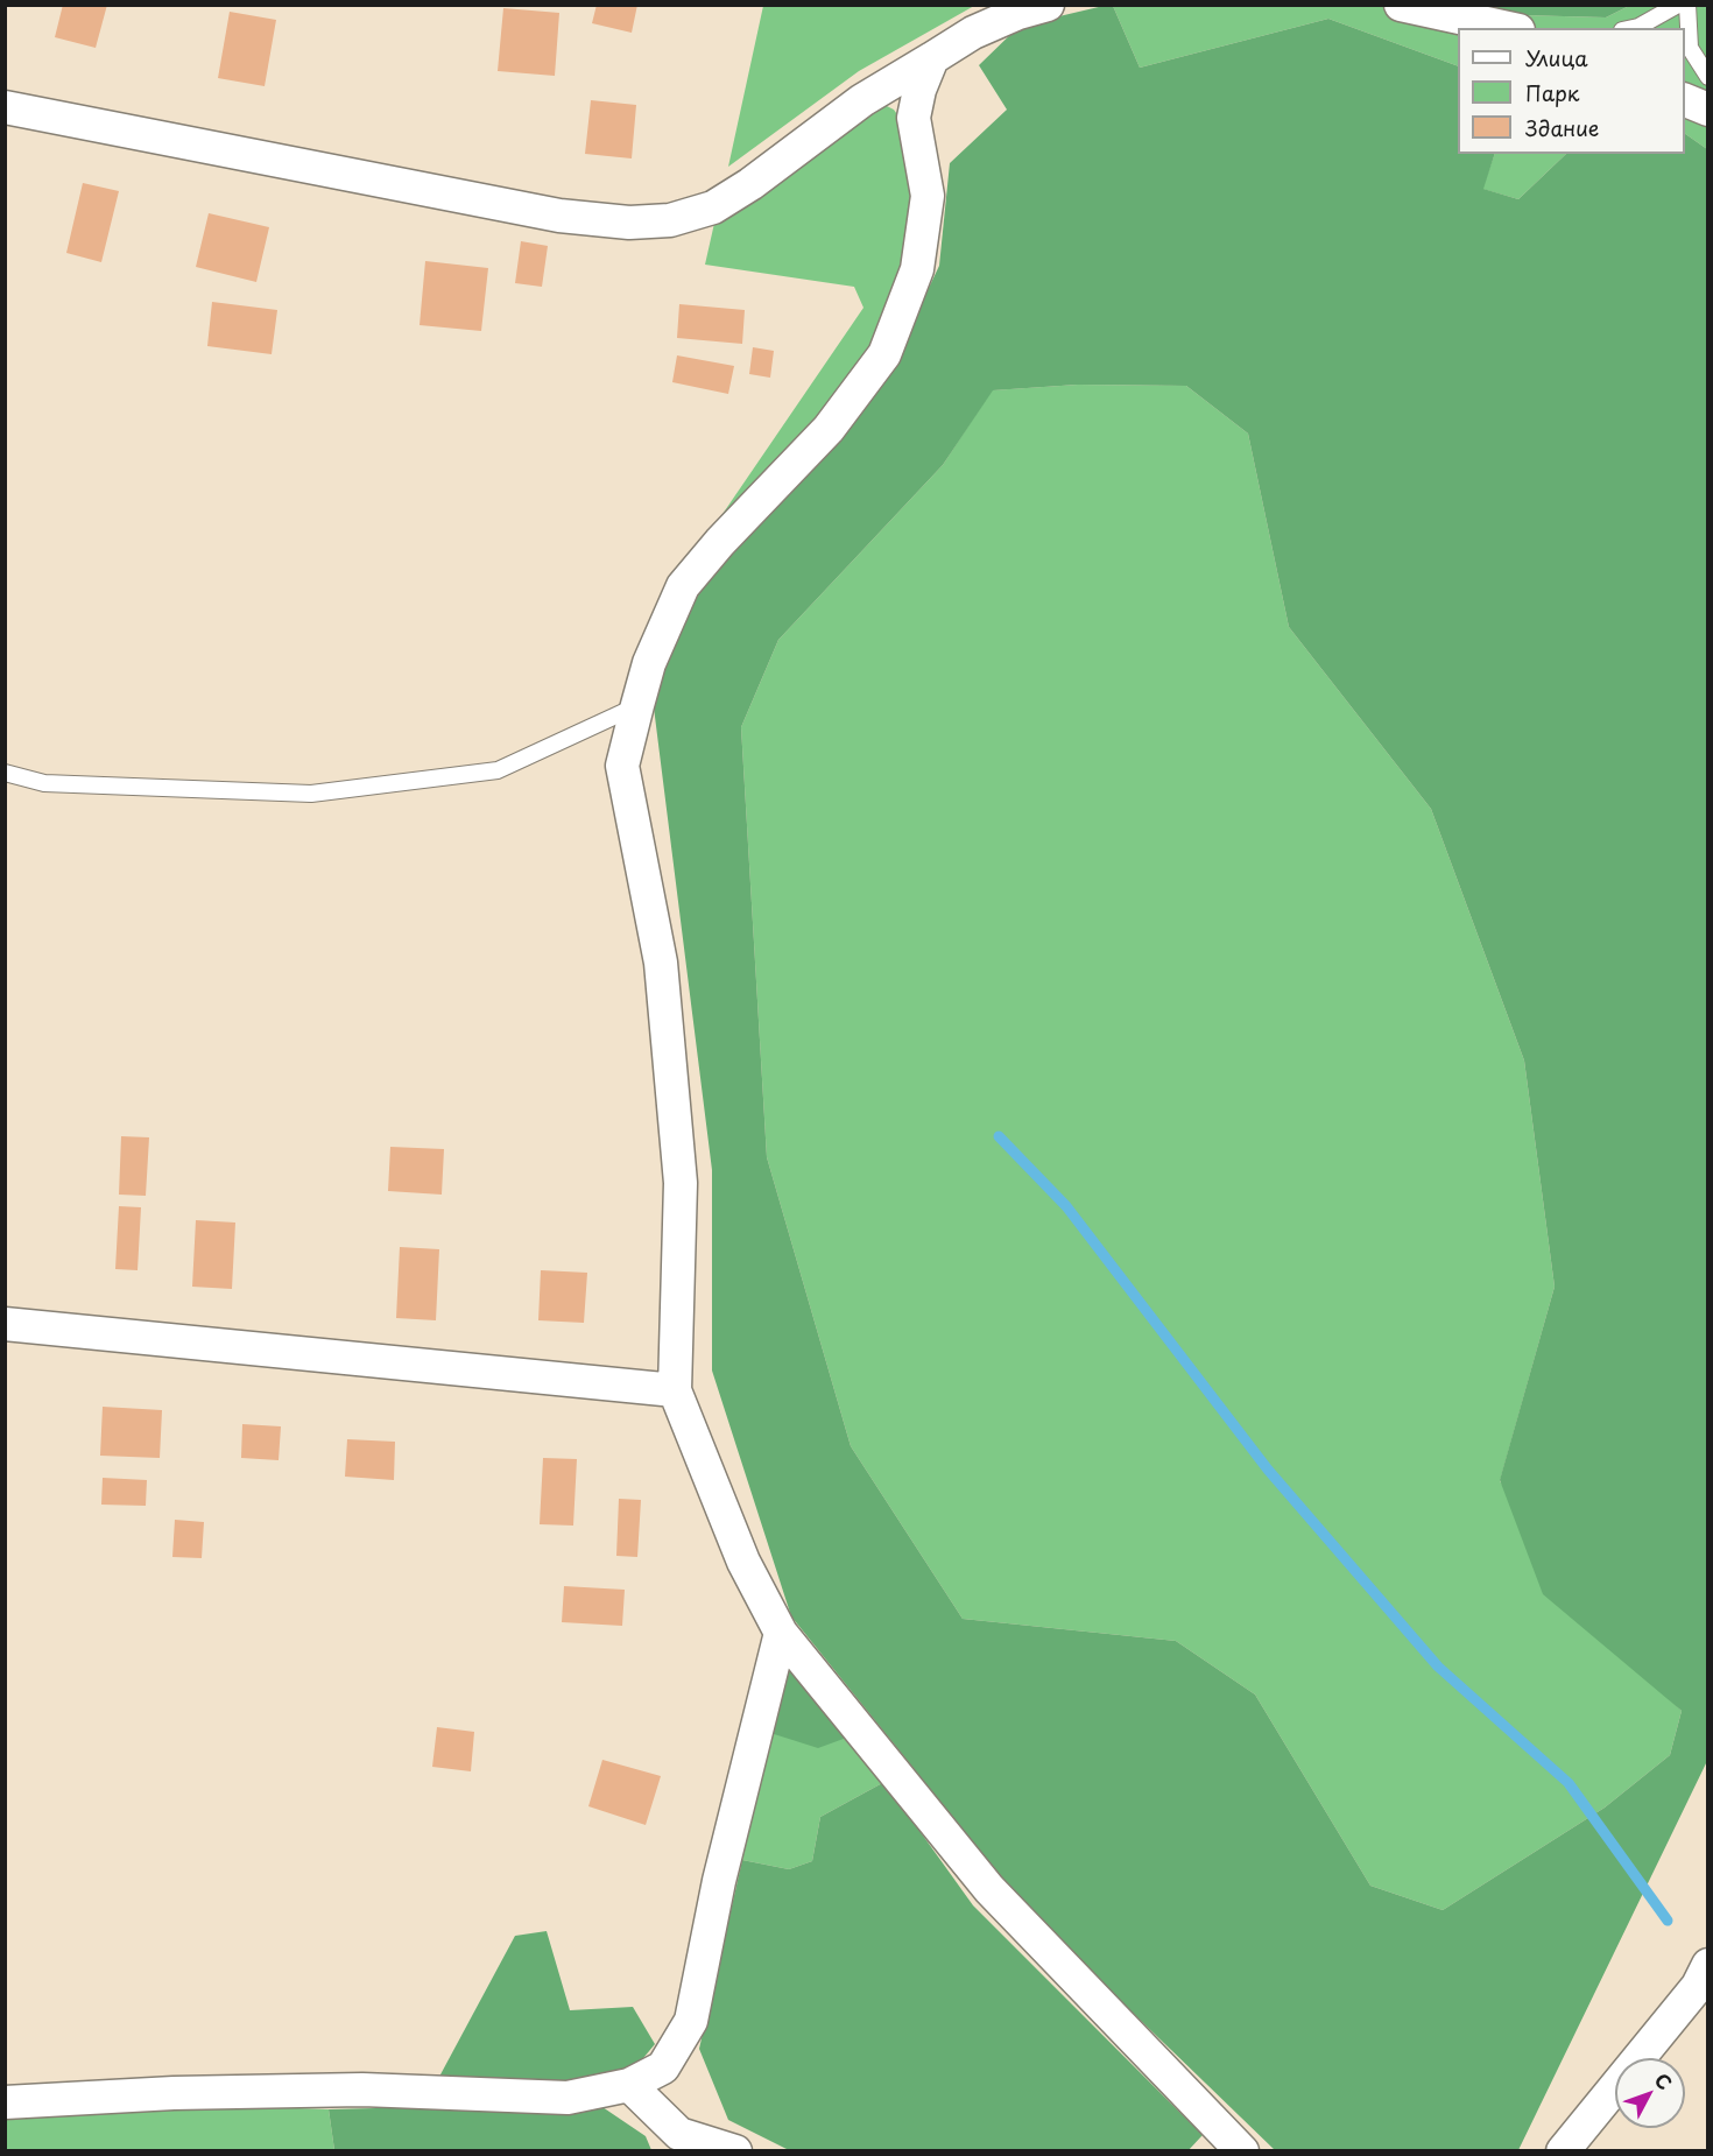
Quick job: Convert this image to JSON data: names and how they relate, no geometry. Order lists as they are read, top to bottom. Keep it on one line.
{"legend":["Улица","Парк","Здание"],"north":"top right"}
